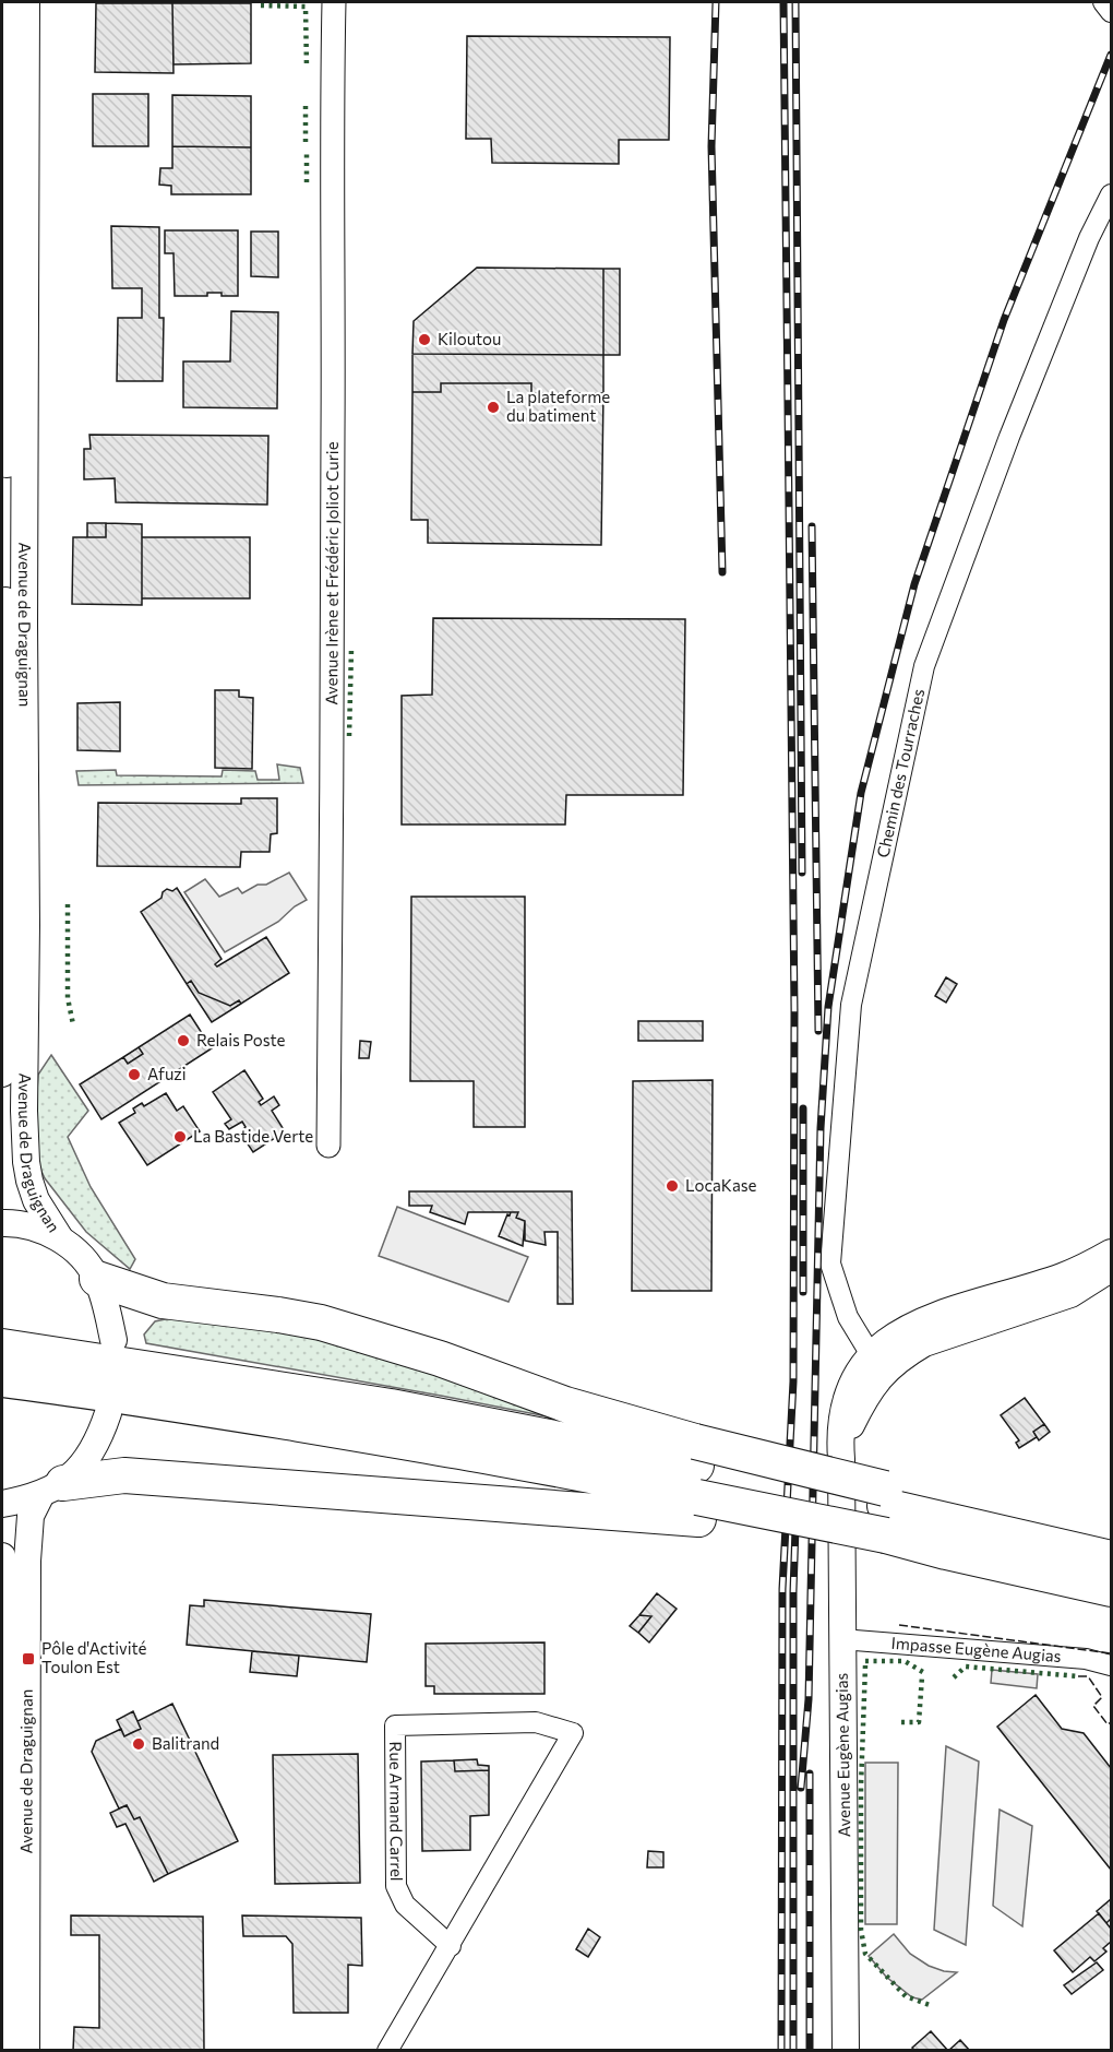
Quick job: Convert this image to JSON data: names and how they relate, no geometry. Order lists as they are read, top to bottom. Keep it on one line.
{"streets":{"main road":["Avenue de Draguignan","Avenue Eugène Augias"],"street":["Avenue Irène et Frédéric Joliot Curie","Chemin des Tourraches","Impasse Eugène Augias","Rue Armand Carrel"]},"crossings":[["Chemin des Tourraches","Avenue Eugène Augias"],["Impasse Eugène Augias","Avenue Eugène Augias"]],"places":{"other":["Kiloutou","La plateforme du batiment","Relais Poste","Afuzi","La Bastide Verte","LocaKase","Balitrand"],"transit":["Pôle d'Activité Toulon Est"]}}
